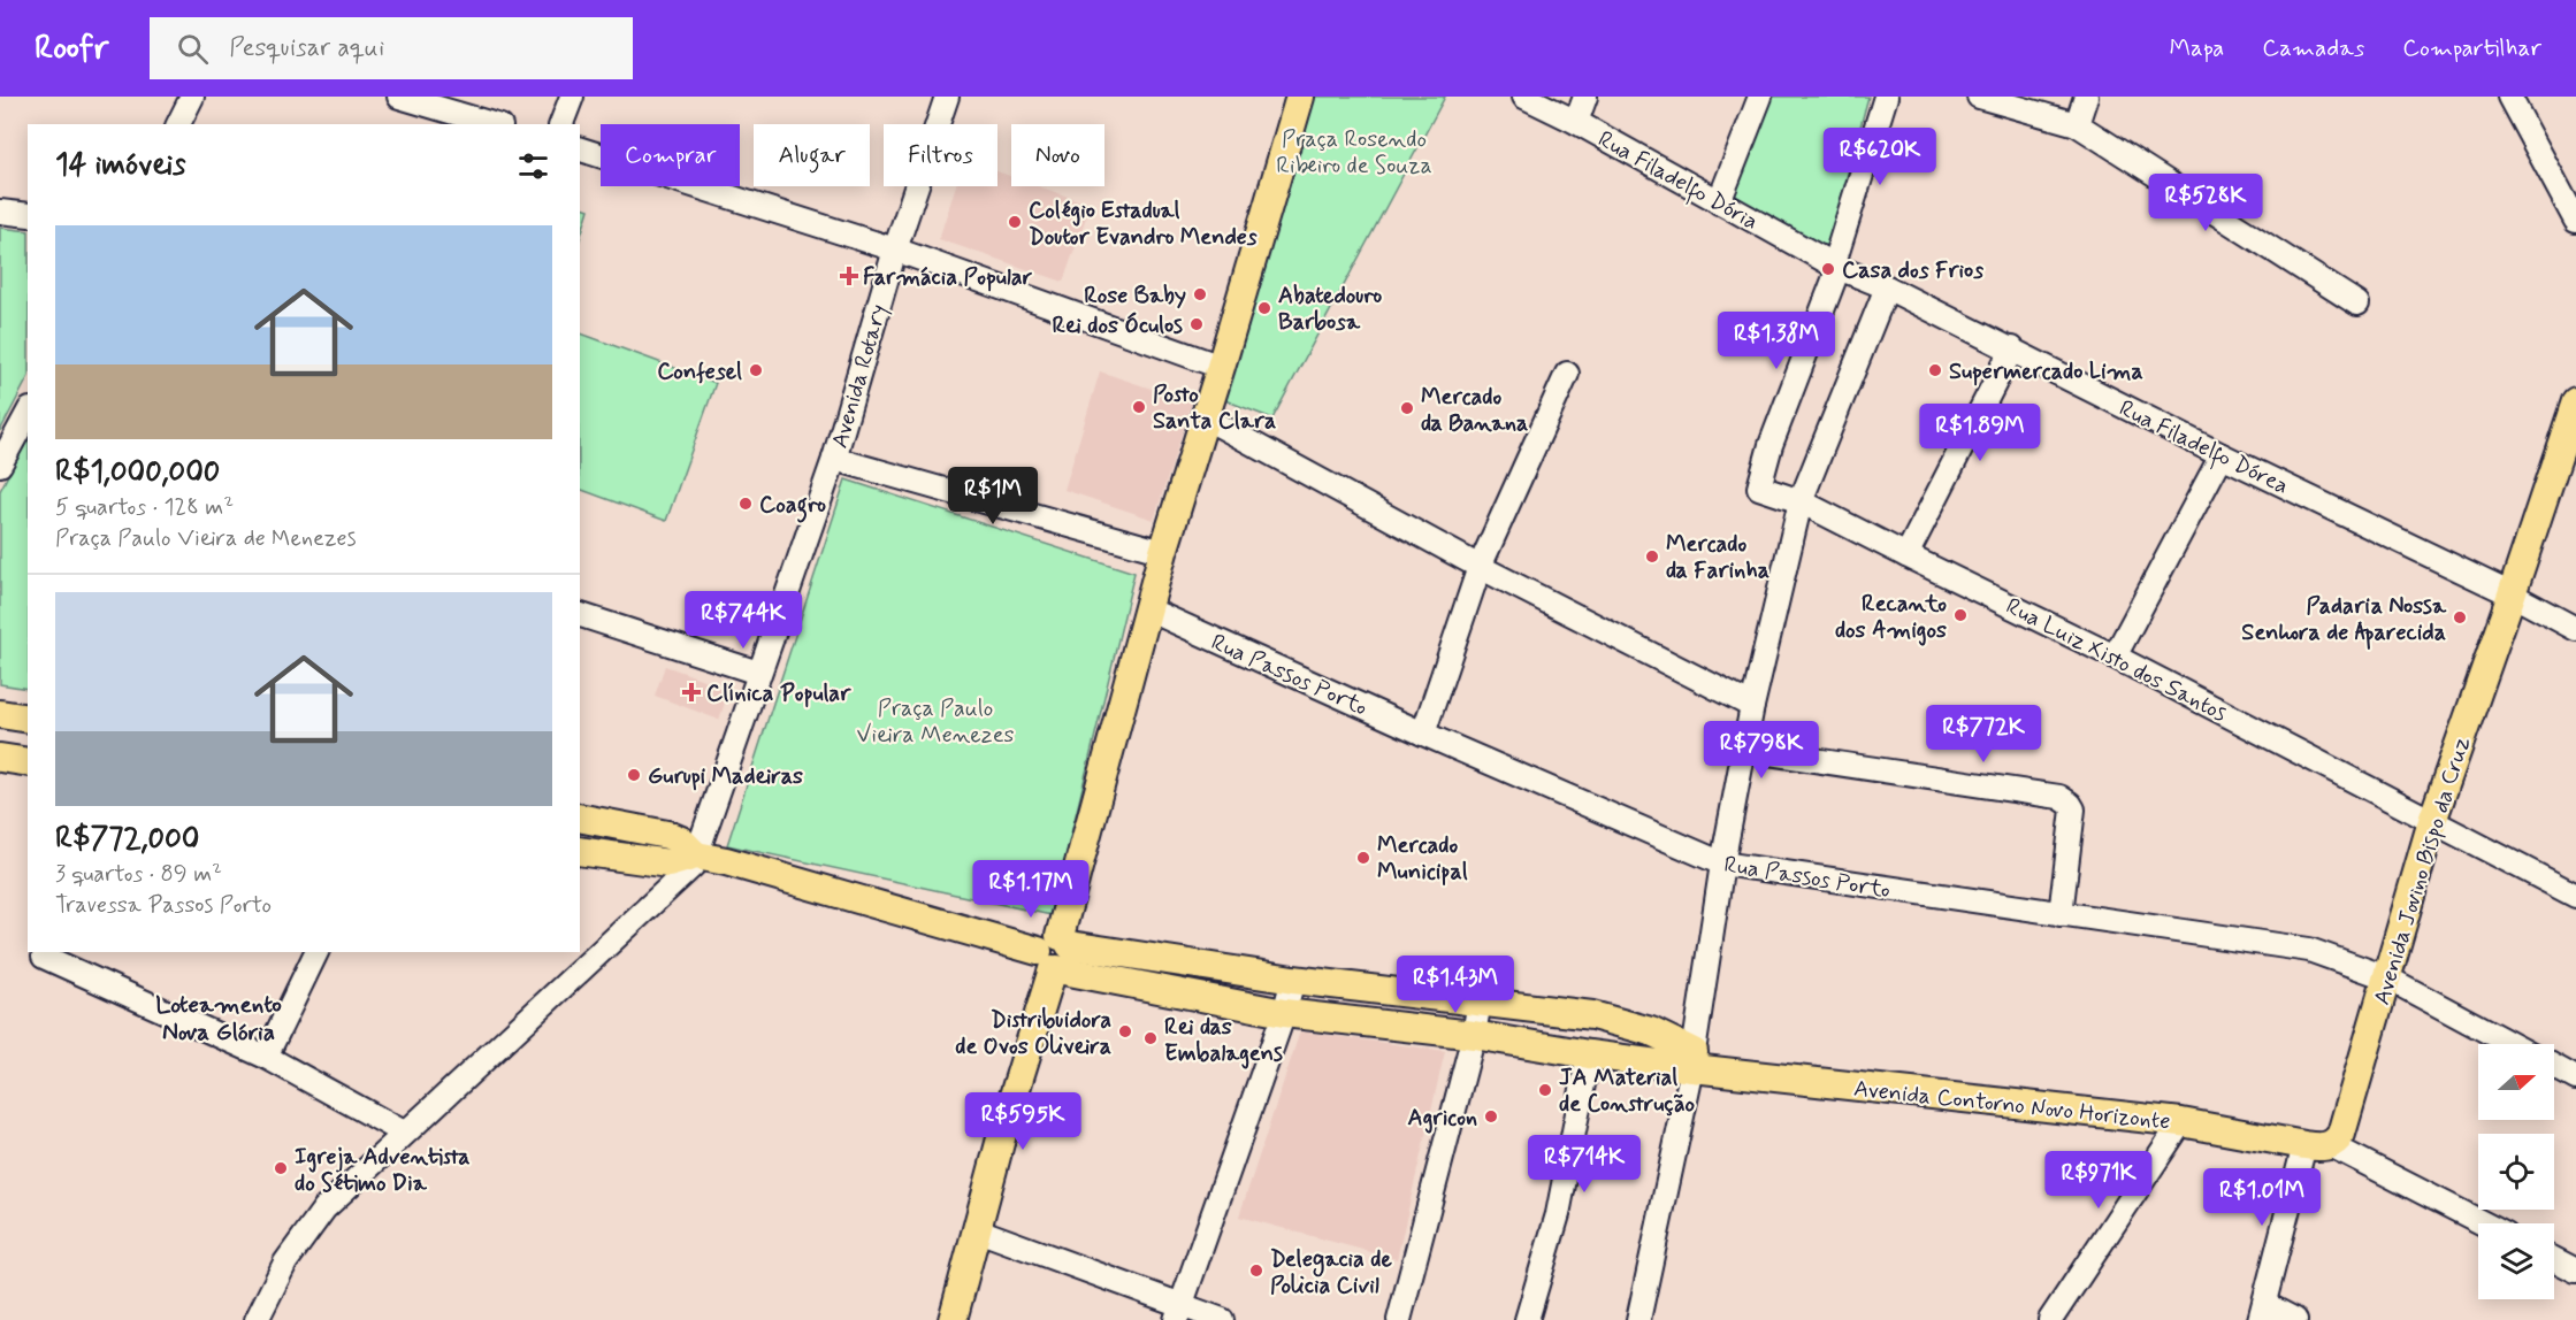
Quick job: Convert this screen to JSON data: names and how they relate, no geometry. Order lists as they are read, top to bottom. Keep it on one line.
{"streets":{"main road":["Avenida Jovino Bispo da Cruz","Avenida Contorno Novo Horizonte"],"street":["Rua Filadelfo Dória","Avenida Rotary","Rua Filadelfo Dórea","Rua Luiz Xisto dos Santos","Rua Passos Porto"]},"crossings":[["Rua Filadelfo Dória","Rua Filadelfo Dórea"],["Rua Filadelfo Dória","Rua Luiz Xisto dos Santos"],["Rua Filadelfo Dórea","Rua Luiz Xisto dos Santos"],["Rua Filadelfo Dórea","Avenida Jovino Bispo da Cruz"],["Rua Luiz Xisto dos Santos","Avenida Jovino Bispo da Cruz"],["Rua Passos Porto","Avenida Jovino Bispo da Cruz"],["Avenida Jovino Bispo da Cruz","Avenida Contorno Novo Horizonte"]],"districts":["Loteamento Nova Glória"],"parks":["Praça Rosendo Ribeiro de Souza","Praça Paulo Vieira Menezes"],"places":{"other":["Colégio Estadual Doutor Evandro Mendes","Casa dos Frios","Rose Baby","Abatedouro Barbosa","Rei dos Óculos","Confesel","Supermercado Lima","Posto Santa Clara","Mercado da Banana","Coagro","Mercado da Farinha","Recanto dos Amigos","Padaria Nossa Senhora de Aparecida","Gurupi Madeiras","Mercado Municipal","Distribuidora de Ovos Oliveira","Rei das Embalagens","JA Material de Construção","Agricon","Igreja Adventista do Sétimo Dia","Delegacia de Policia Civil"],"health":["Farmácia Popular","Clínica Popular"]},"north":"right","page":{"header":"Roofr","search":"Pesquisar aqui","nav":["Mapa","Camadas","Compartilhar"],"chip":["Comprar","Alugar","Filtros","Novo"],"heading":"14 imóveis","price":["R$620K","R$528K","R$1.38M","R$1.89M","R$1M","R$744K","R$772K","R$798K","R$1.17M","R$1.43M","R$595K","R$714K","R$971K","R$1.01M"],"list":[{"name":"R$1,000,000","note":"5 quartos · 128 m² · Praça Paulo Vieira de Menezes"},{"name":"R$772,000","note":"3 quartos · 89 m² · Travessa Passos Porto"}]}}
